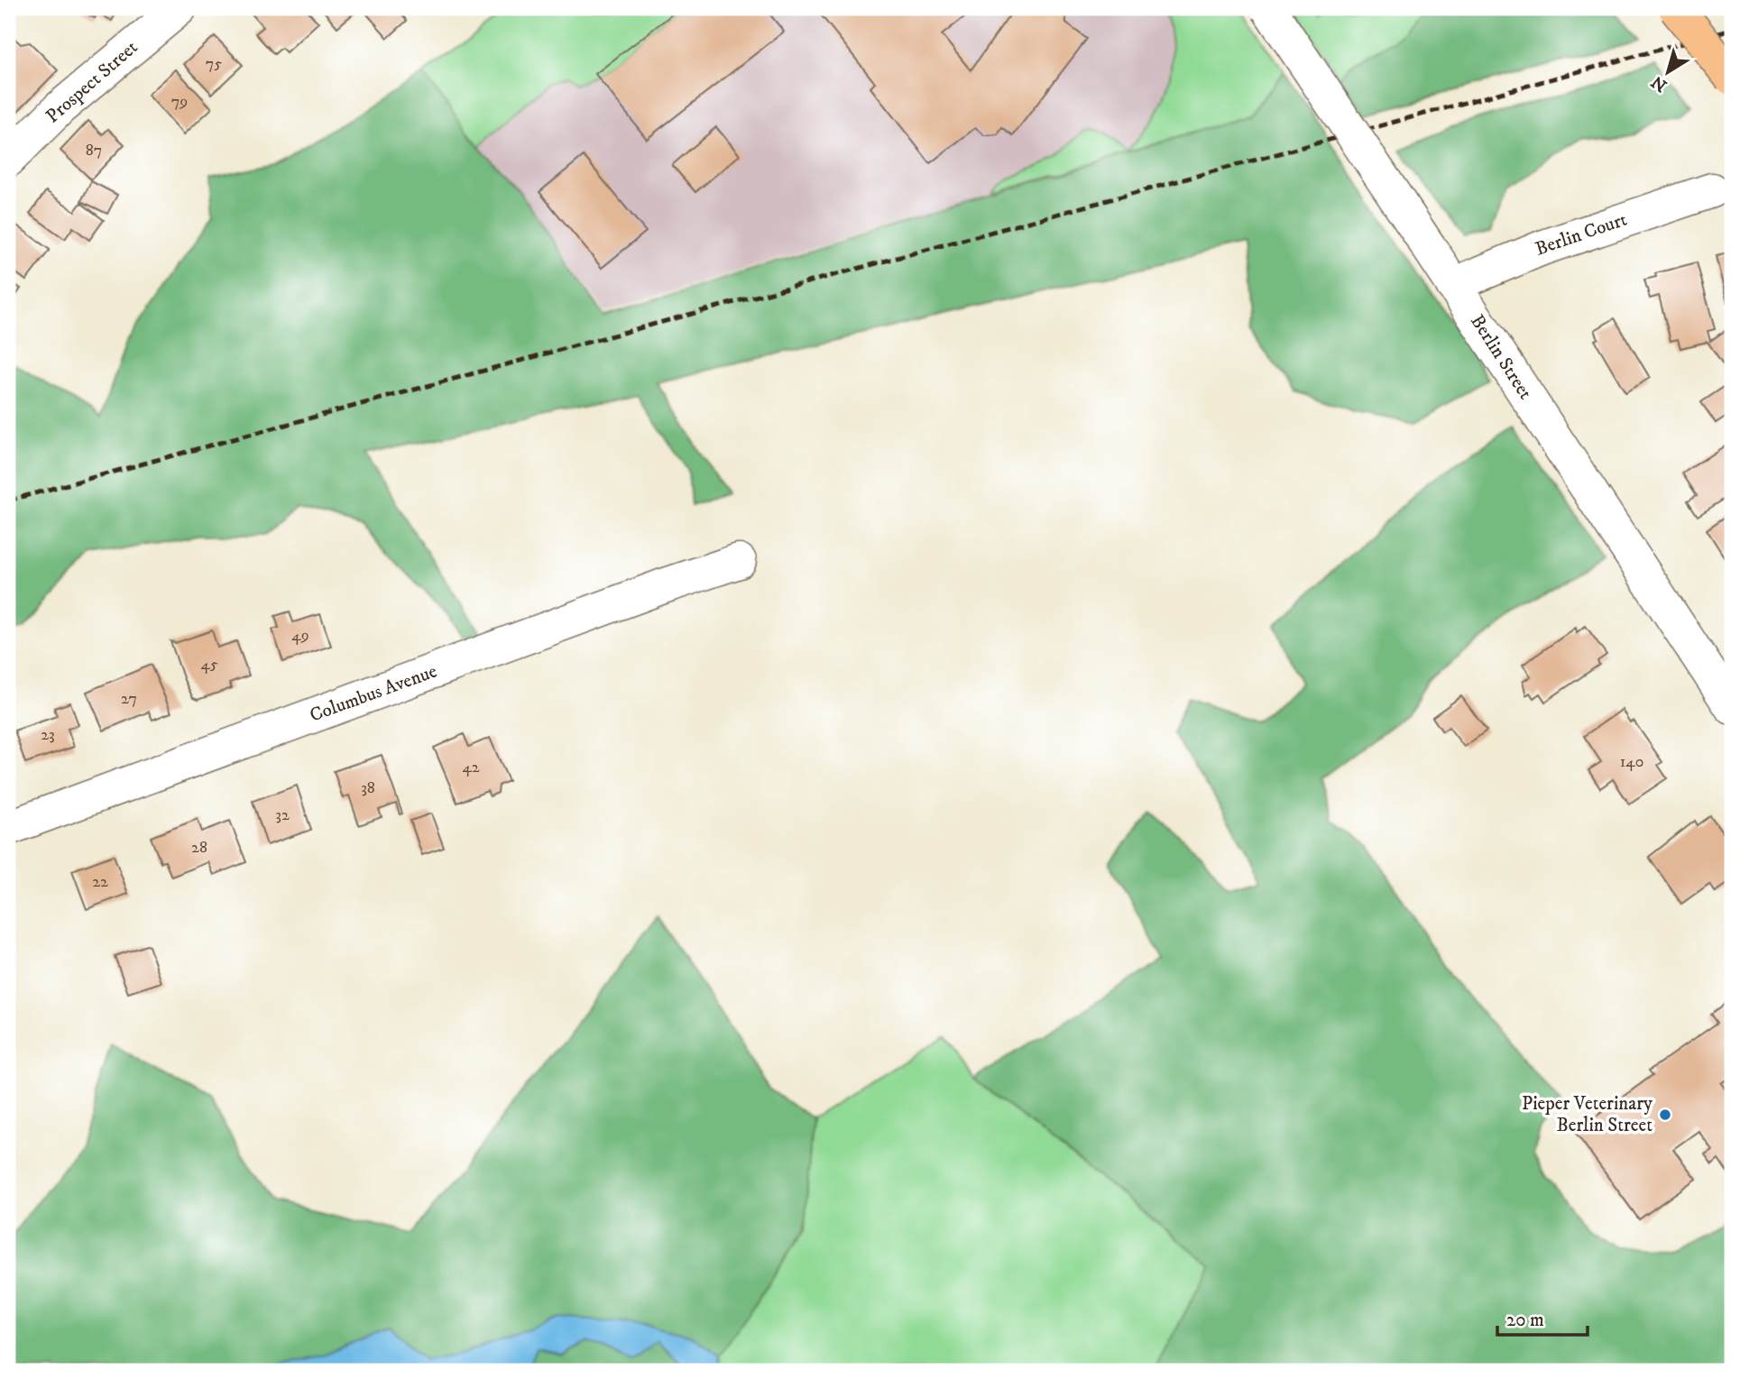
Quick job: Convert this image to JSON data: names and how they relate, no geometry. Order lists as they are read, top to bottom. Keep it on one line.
{"streets":{"street":["Prospect Street","Berlin Court","Berlin Street","Columbus Avenue"]},"crossings":[["Berlin Court","Berlin Street"]],"places":["Pieper Veterinary Berlin Street"],"house_numbers":["75","79","87","49","45","27","23","140","42","38","32","28","22"],"scale_bar":"20 m","north":"bottom left"}
